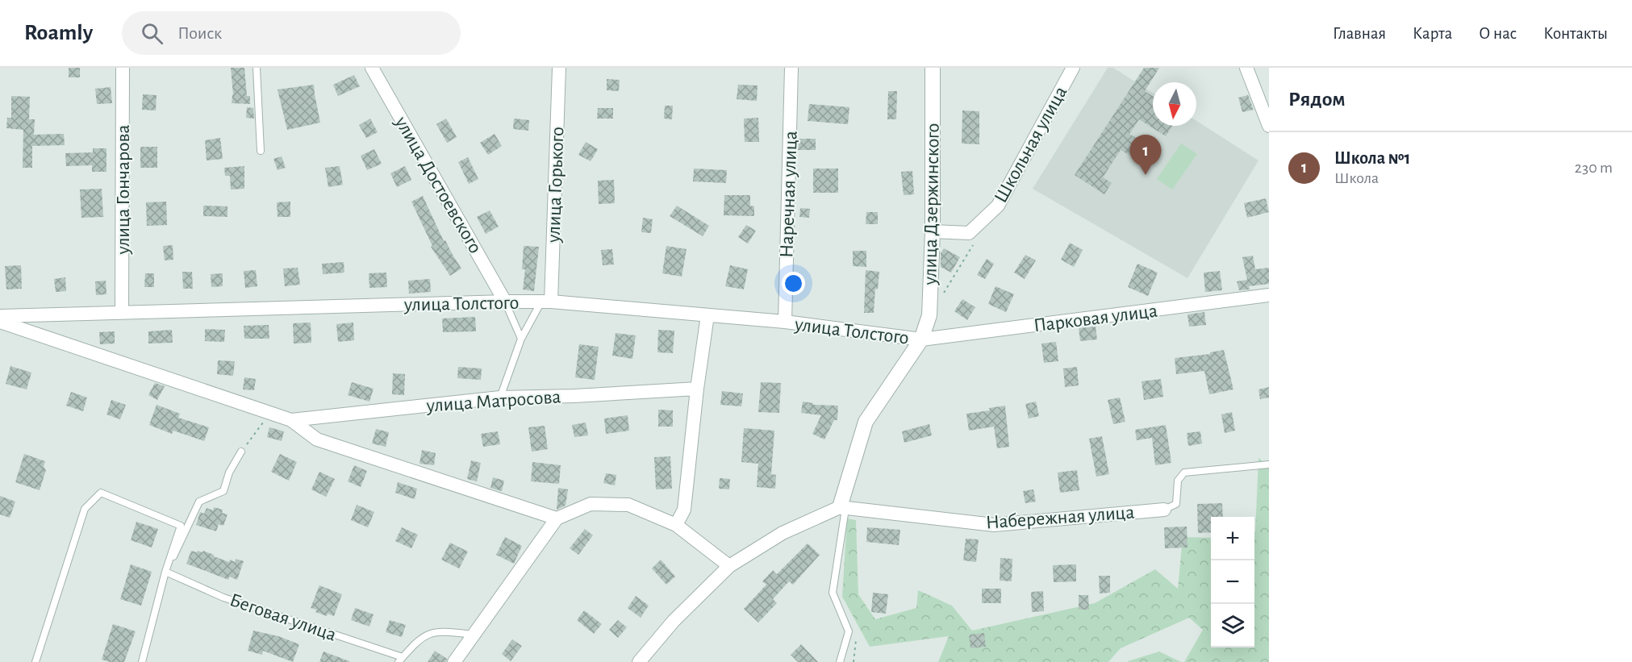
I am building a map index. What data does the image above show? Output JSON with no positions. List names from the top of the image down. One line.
{"streets":{"street":["Школьная улица","улица Достоевского","улица Горького","улица Гончарова","Наречная улица","улица Дзержинского","улица Толстого","Парковая улица","улица Матросова","Набережная улица"],"lane":["Беговая улица"]},"crossings":[["Школьная улица","улица Дзержинского"],["улица Достоевского","улица Толстого"],["улица Горького","улица Толстого"],["улица Гончарова","улица Толстого"],["Наречная улица","улица Толстого"],["улица Дзержинского","улица Толстого"],["улица Дзержинского","Парковая улица"],["улица Толстого","Парковая улица"]],"north":"bottom","page":{"header":"Roamly","search":"Поиск","nav":["Главная","Карта","О нас","Контакты"],"heading":"Рядом","list":[{"mark":"1","name":"Школа №1","note":"Школа","value":"230 m"}],"pins":"1","map_buttons":["+","−"]}}
